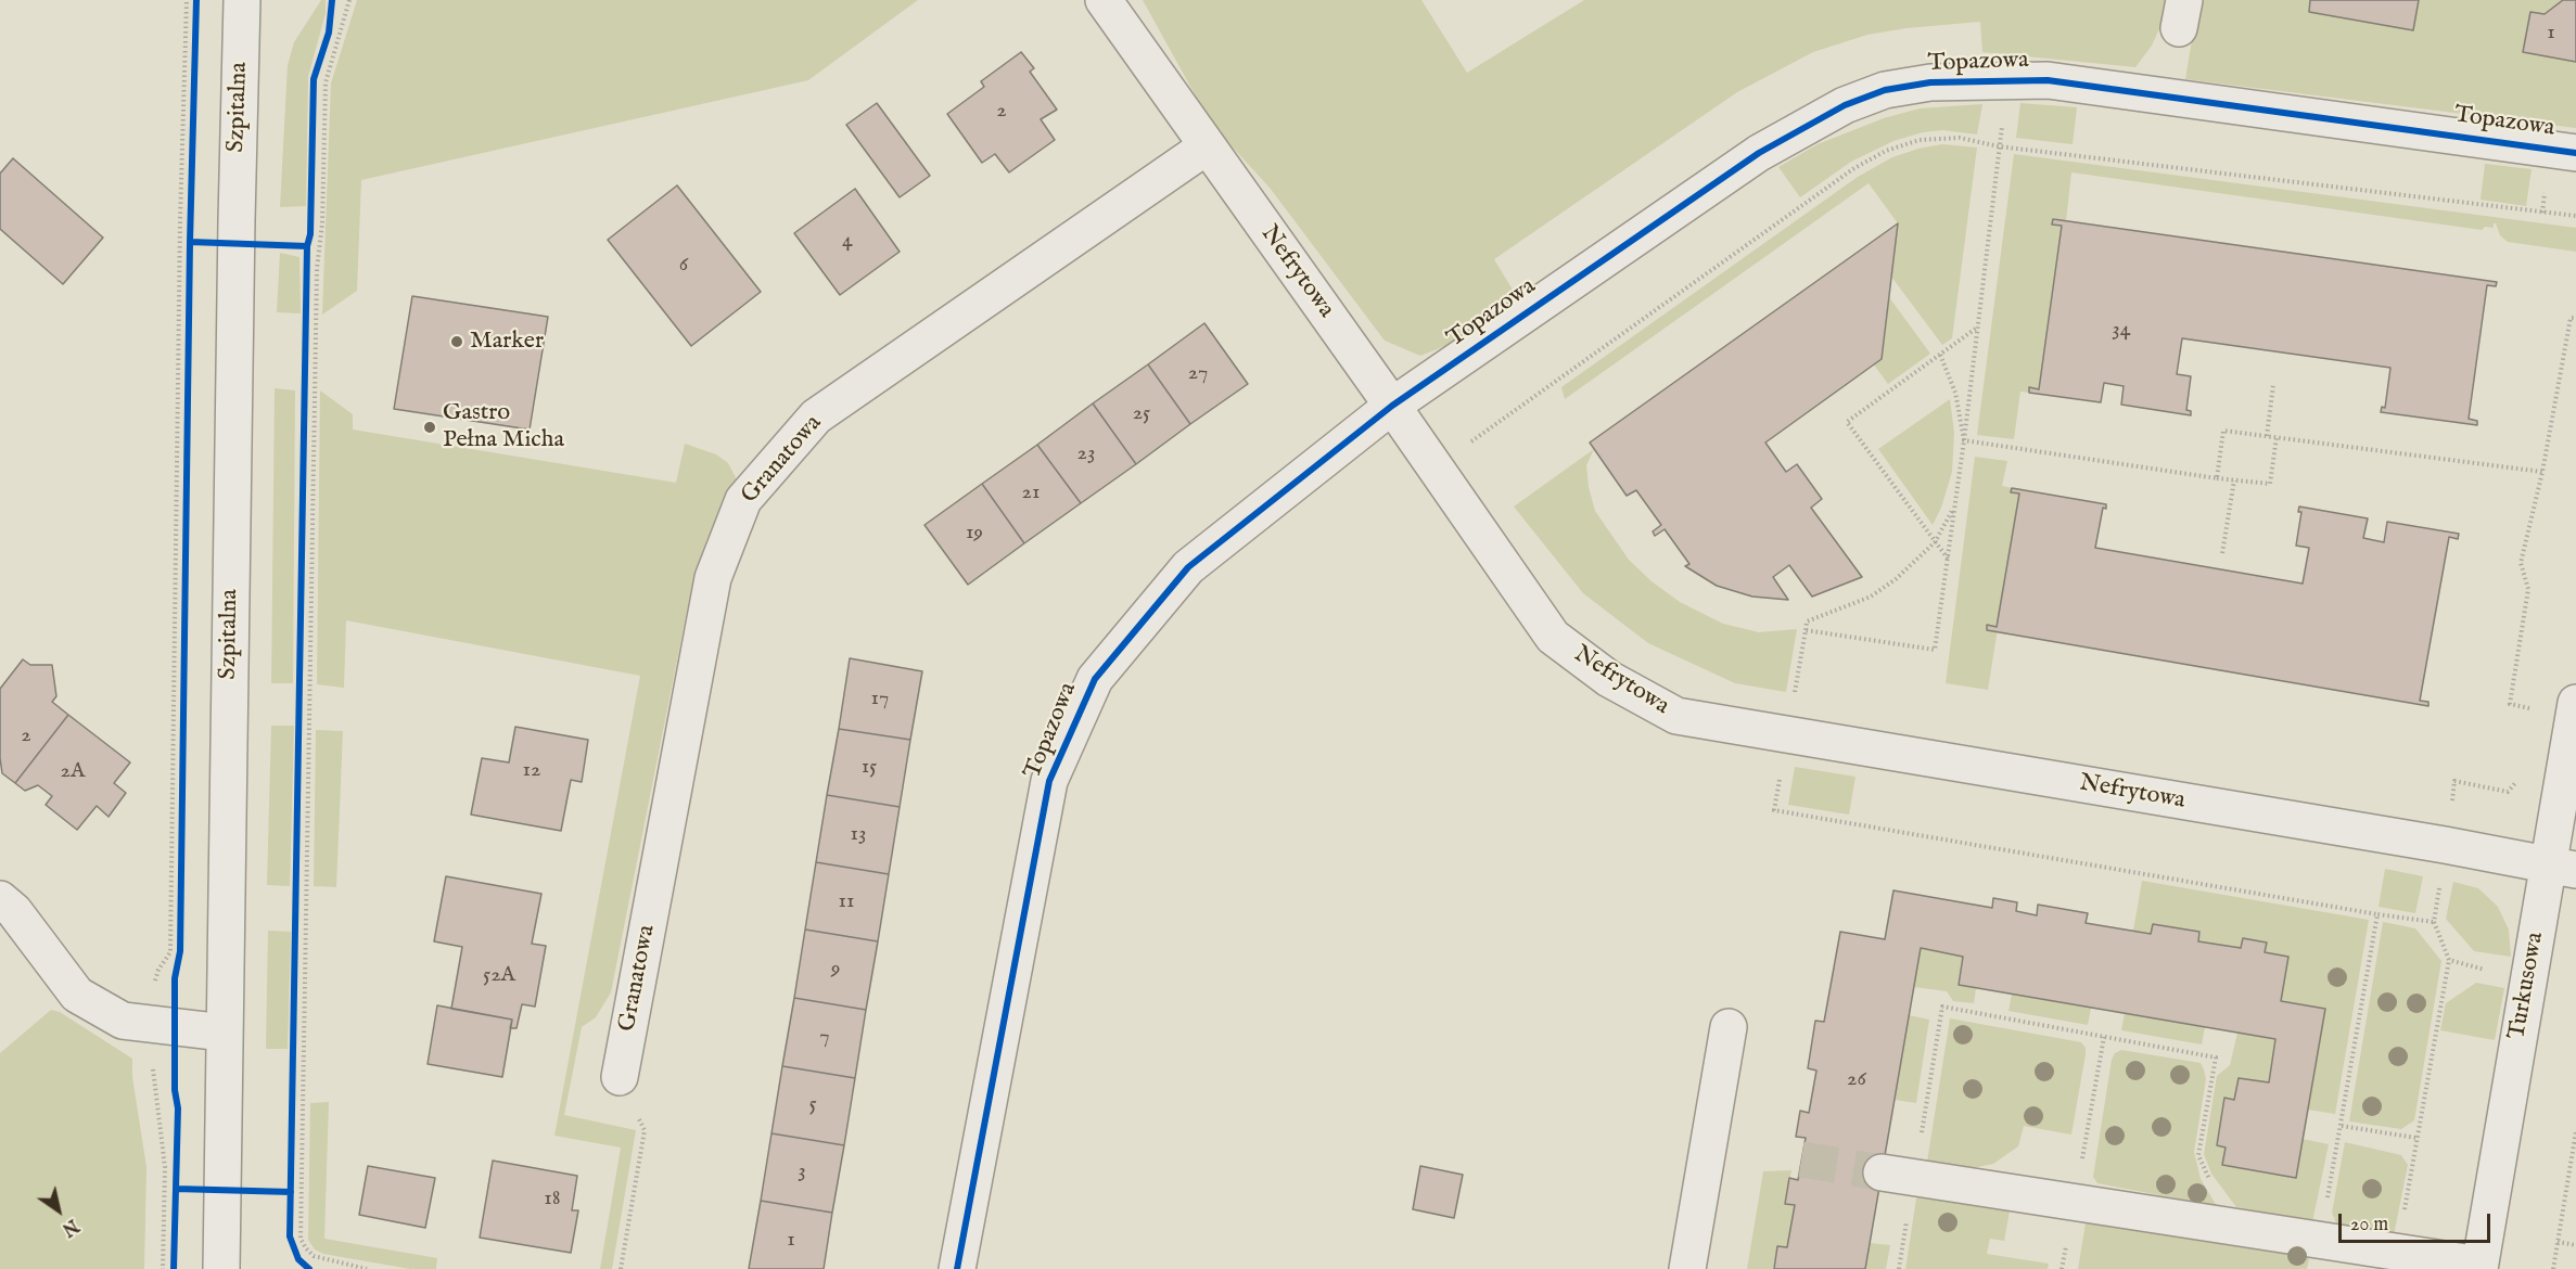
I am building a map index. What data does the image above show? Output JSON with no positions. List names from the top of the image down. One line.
{"streets":{"street":["Topazowa","Szpitalna","Nefrytowa","Granatowa","Turkusowa"]},"crossings":[["Topazowa","Nefrytowa"],["Nefrytowa","Granatowa"],["Nefrytowa","Turkusowa"]],"places":["Marker","Gastro Pełna Micha"],"house_numbers":["1","2","4","6","34","27","25","23","21","19","17","2","15","12","2A","13","11","9","52A","7","26","5","3","18","1"],"scale_bar":"20 m","north":"bottom right"}
